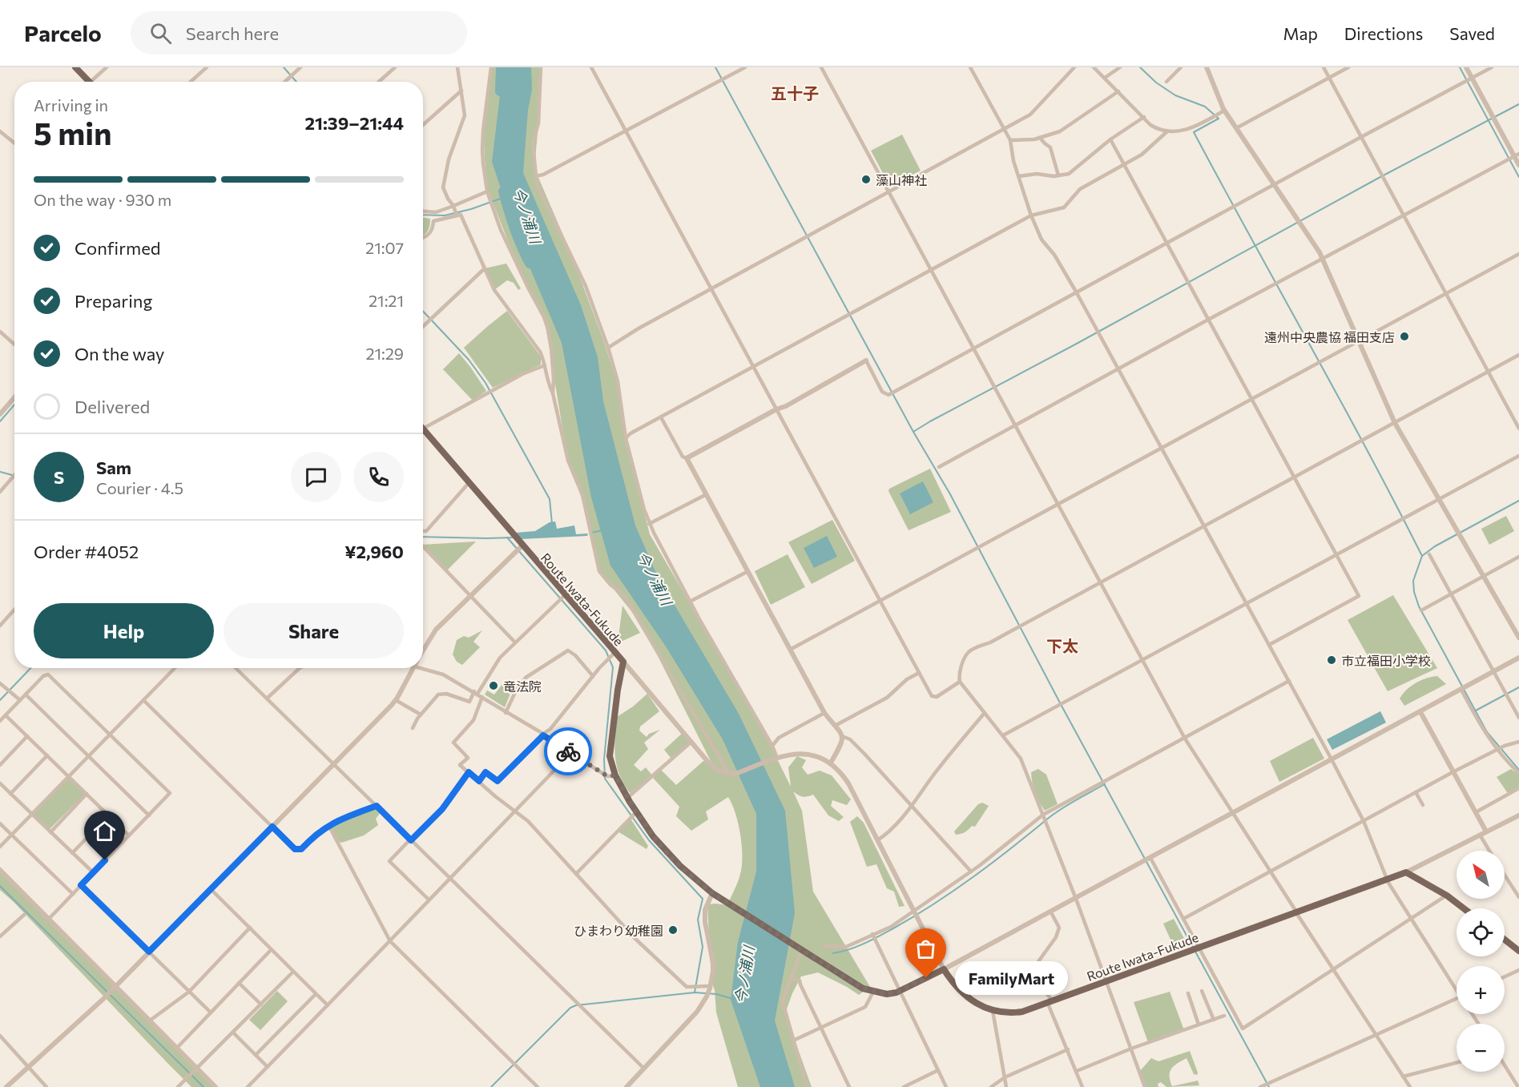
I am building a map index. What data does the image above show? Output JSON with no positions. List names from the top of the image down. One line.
{"streets":{"main road":["Route Iwata-Fukude"]},"districts":["五十子","下太"],"water":["今ノ浦川"],"places":["藻山神社","遠州中央農協 福田支店","市立福田小学校","竜法院","ひまわり幼稚園","FamilyMart"],"north":"top left","page":{"header":"Parcelo","search":"Search here","nav":["Map","Directions","Saved"],"heading":["5 min","Arriving in","21:39–21:44"],"panel":["Sam","Courier · 4.5","Order #4052","¥2,960"],"bar":"On the way · 930 m","list":[["Confirmed","21:07"],["Preparing","21:21"],["On the way","21:29"],"Delivered"],"round":"S","buttons":["Help","Share"],"map_buttons":["+","−"],"bubble":"FamilyMart"}}
